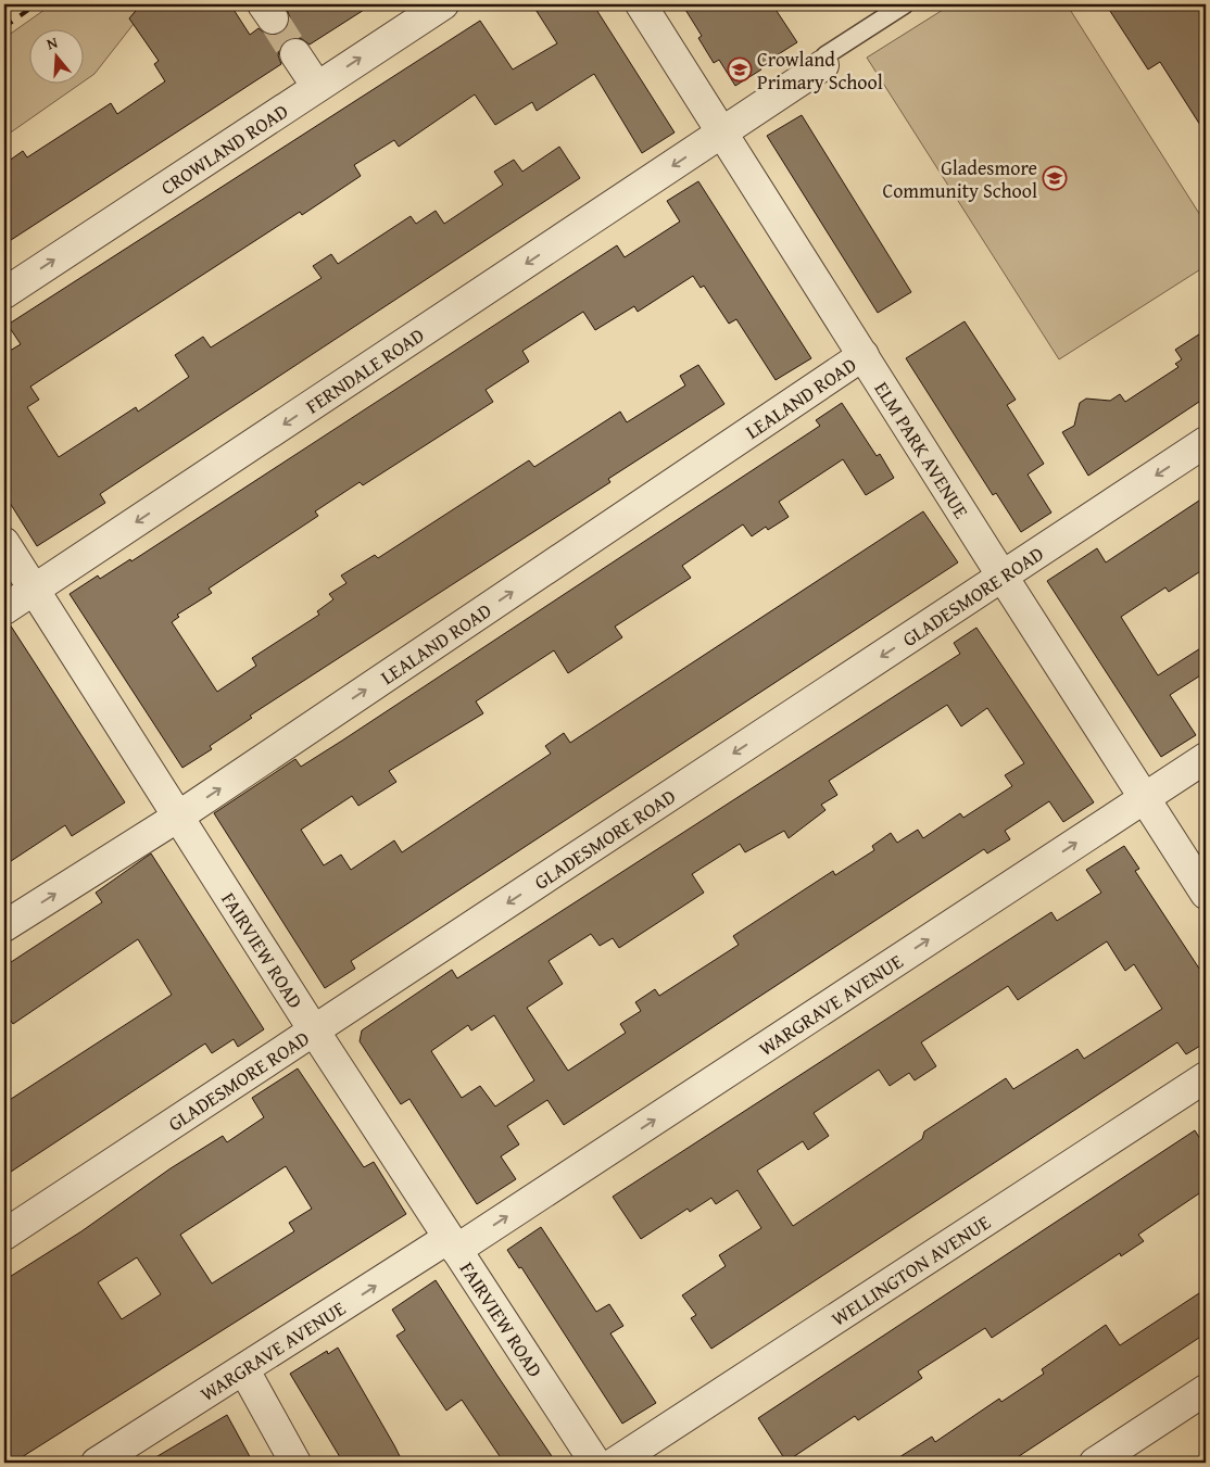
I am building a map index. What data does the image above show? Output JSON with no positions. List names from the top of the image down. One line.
{"streets":{"street":["CROWLAND ROAD","FERNDALE ROAD","LEALAND ROAD","ELM PARK AVENUE","GLADESMORE ROAD","FAIRVIEW ROAD","WARGRAVE AVENUE","WELLINGTON AVENUE"]},"crossings":[["FERNDALE ROAD","ELM PARK AVENUE"],["FERNDALE ROAD","FAIRVIEW ROAD"],["LEALAND ROAD","ELM PARK AVENUE"],["LEALAND ROAD","FAIRVIEW ROAD"],["ELM PARK AVENUE","GLADESMORE ROAD"],["ELM PARK AVENUE","WARGRAVE AVENUE"],["GLADESMORE ROAD","FAIRVIEW ROAD"],["FAIRVIEW ROAD","WARGRAVE AVENUE"]],"one_way":["CROWLAND ROAD","FERNDALE ROAD","LEALAND ROAD","GLADESMORE ROAD","WARGRAVE AVENUE"],"places":{"school or university":["Crowland Primary School","Gladesmore Community School"]},"north":"top"}
